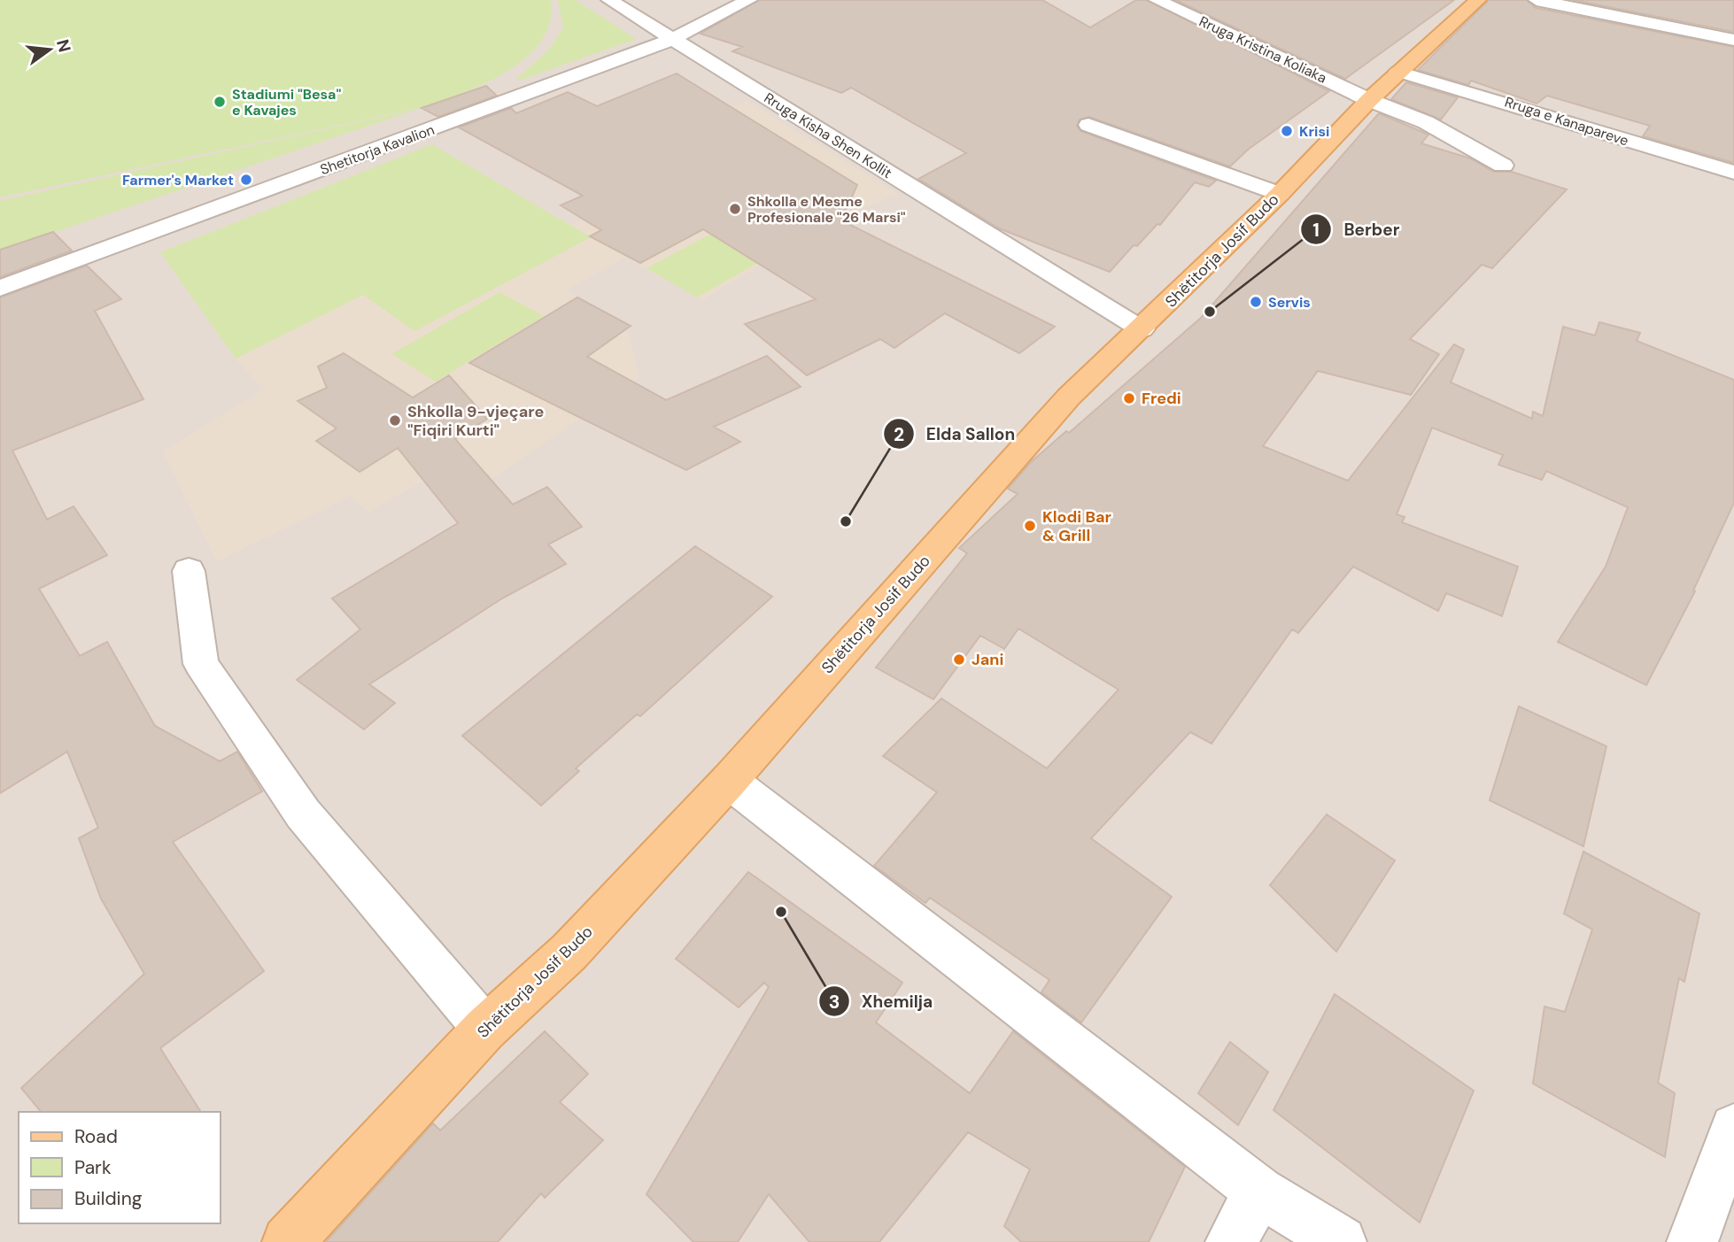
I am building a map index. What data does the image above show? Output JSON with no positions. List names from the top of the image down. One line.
{"streets":{"main road":["Shëtitorja Josif Budo"],"street":["Rruga Kristina Koliaka","Rruga e Kanapareve","Rruga Kisha Shen Kollit","Shetitorja Kavalion"]},"crossings":[["Rruga Kristina Koliaka","Shëtitorja Josif Budo"],["Rruga e Kanapareve","Shëtitorja Josif Budo"],["Rruga Kisha Shen Kollit","Shetitorja Kavalion"],["Rruga Kisha Shen Kollit","Shëtitorja Josif Budo"]],"places":["Stadiumi \"Besa\" e Kavajes","Krisi","Farmer's Market","Shkolla e Mesme Profesionale \"26 Marsi\"","Servis","Berber","Fredi","Shkolla 9-vjeçare \"Fiqiri Kurti\"","Elda Sallon","Klodi Bar & Grill","Jani","Xhemilja"],"legend":["Road","Park","Building"],"north":"right"}
